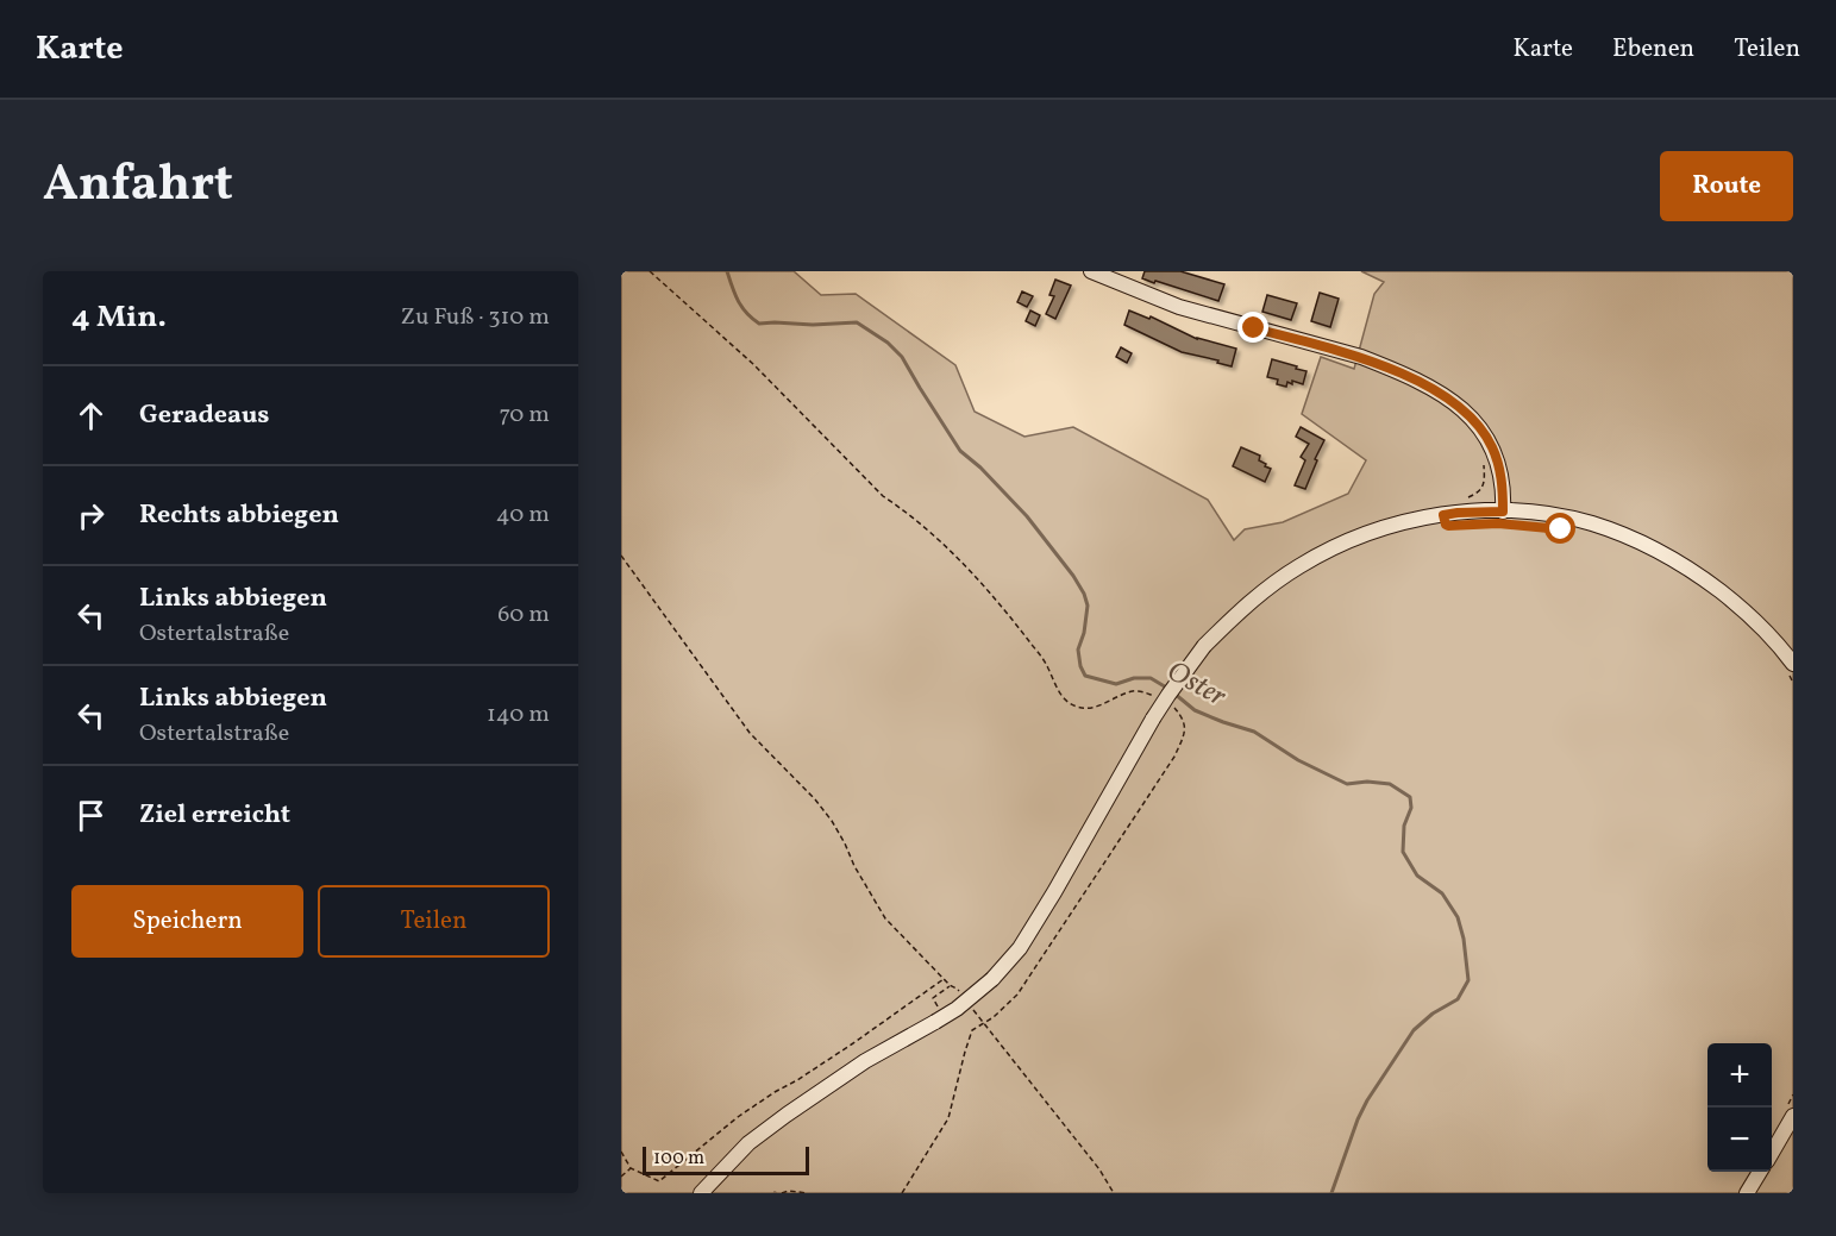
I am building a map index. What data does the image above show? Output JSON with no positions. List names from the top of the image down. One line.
{"water":["Oster"],"scale_bar":"100 m","page":{"header":"Karte","nav":["Karte","Ebenen","Teilen"],"title":"Anfahrt","buttons":["Route",["Speichern","Teilen"]],"heading":["4 Min.","Zu Fuß · 310 m"],"list":[["Geradeaus","70 m"],["Rechts abbiegen","40 m"],["Links abbiegen","Ostertalstraße","60 m"],["Links abbiegen","Ostertalstraße","140 m"],"Ziel erreicht"],"map_buttons":["+","−"],"scale":"100 m"}}
